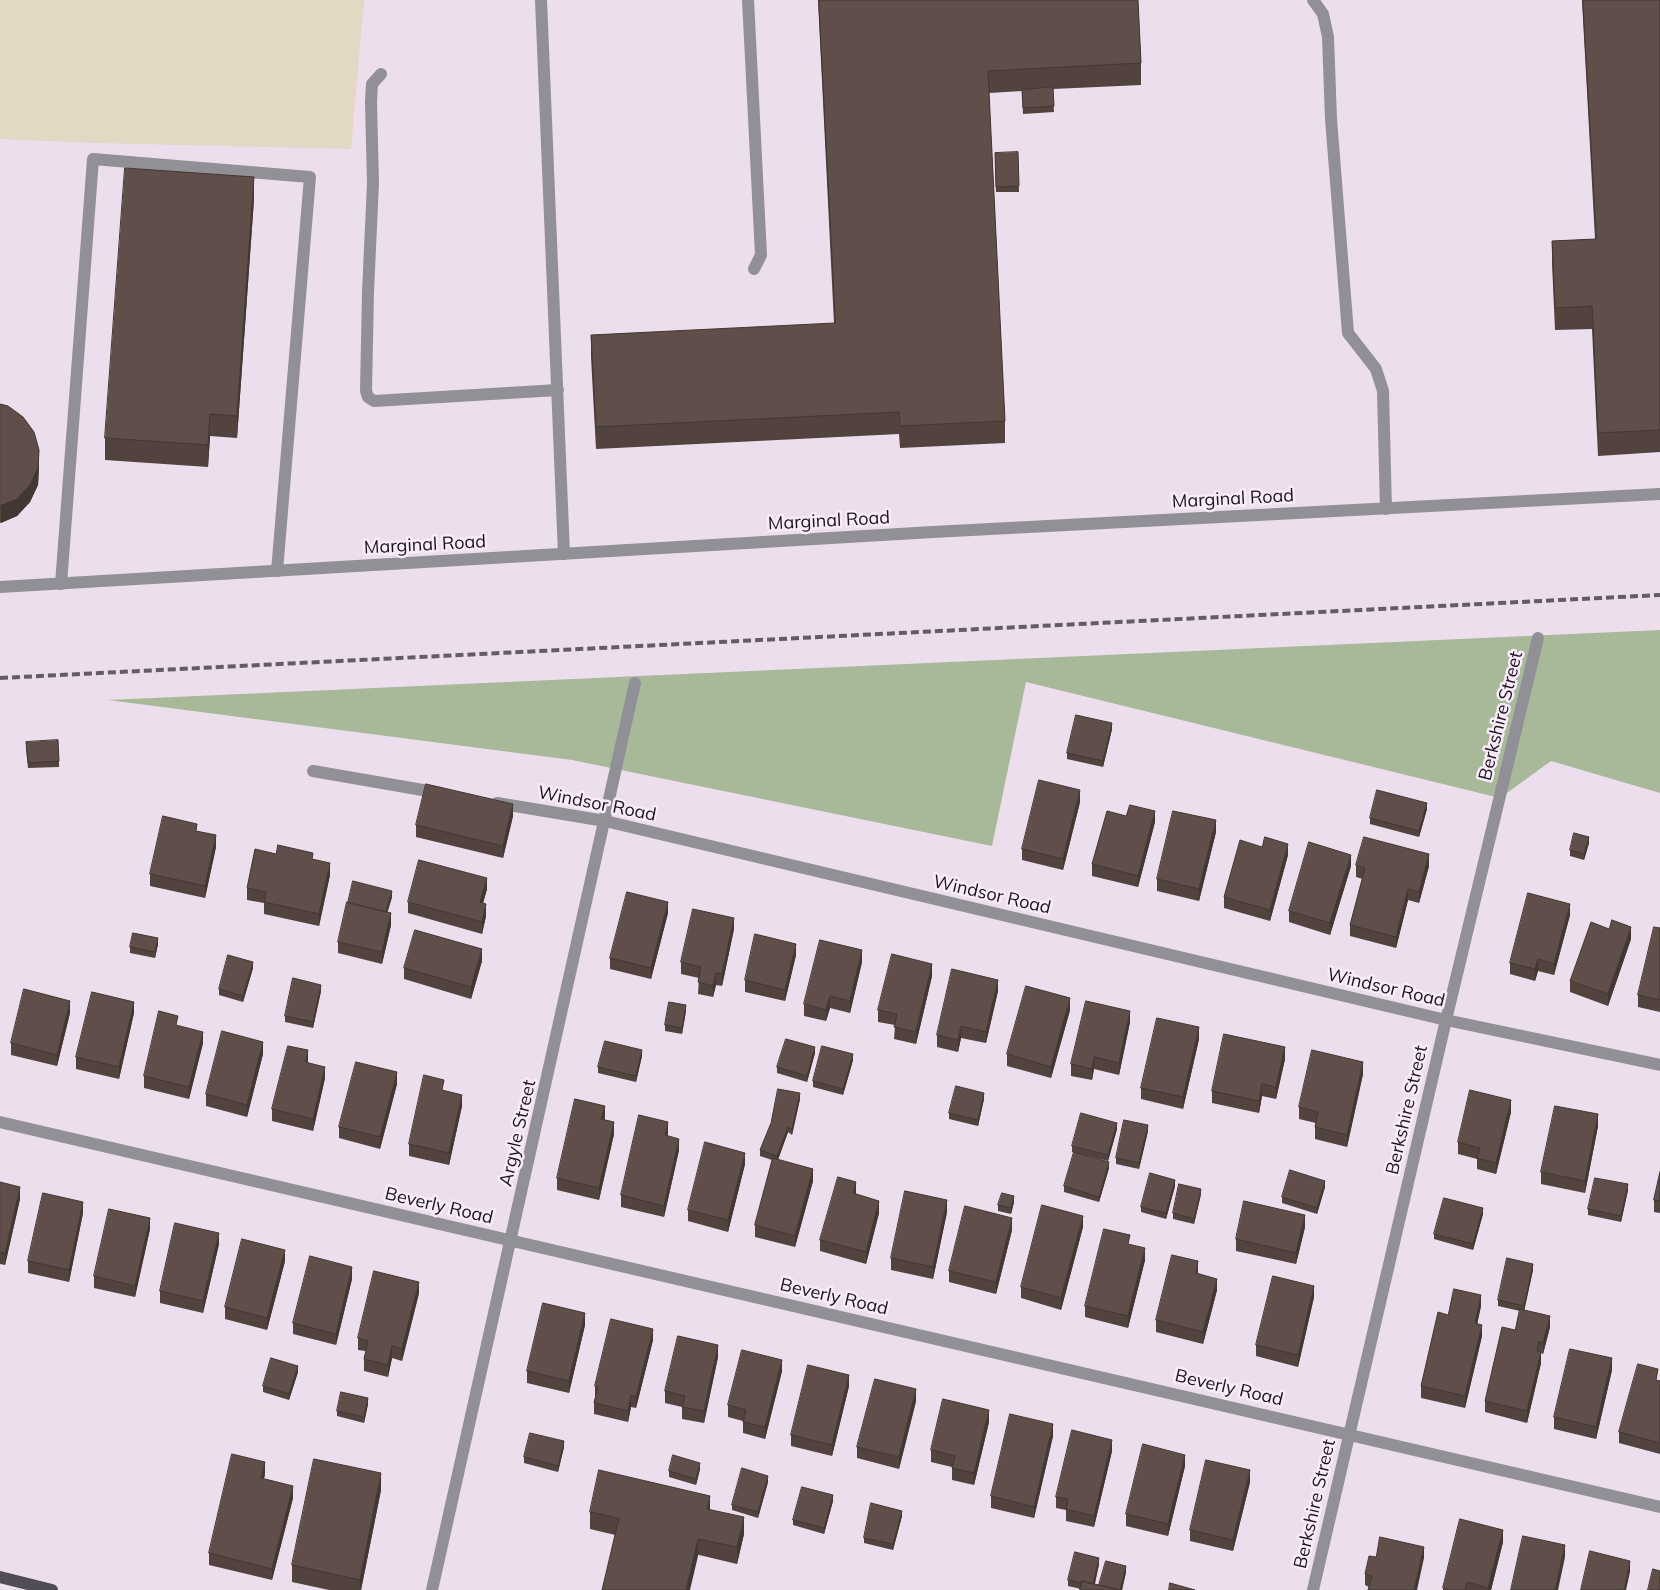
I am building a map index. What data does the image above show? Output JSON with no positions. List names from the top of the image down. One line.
{"streets":{"street":["Marginal Road","Berkshire Street","Windsor Road","Argyle Street","Beverly Road"]},"crossings":[["Berkshire Street","Windsor Road"],["Berkshire Street","Beverly Road"],["Windsor Road","Argyle Street"],["Argyle Street","Beverly Road"]]}
